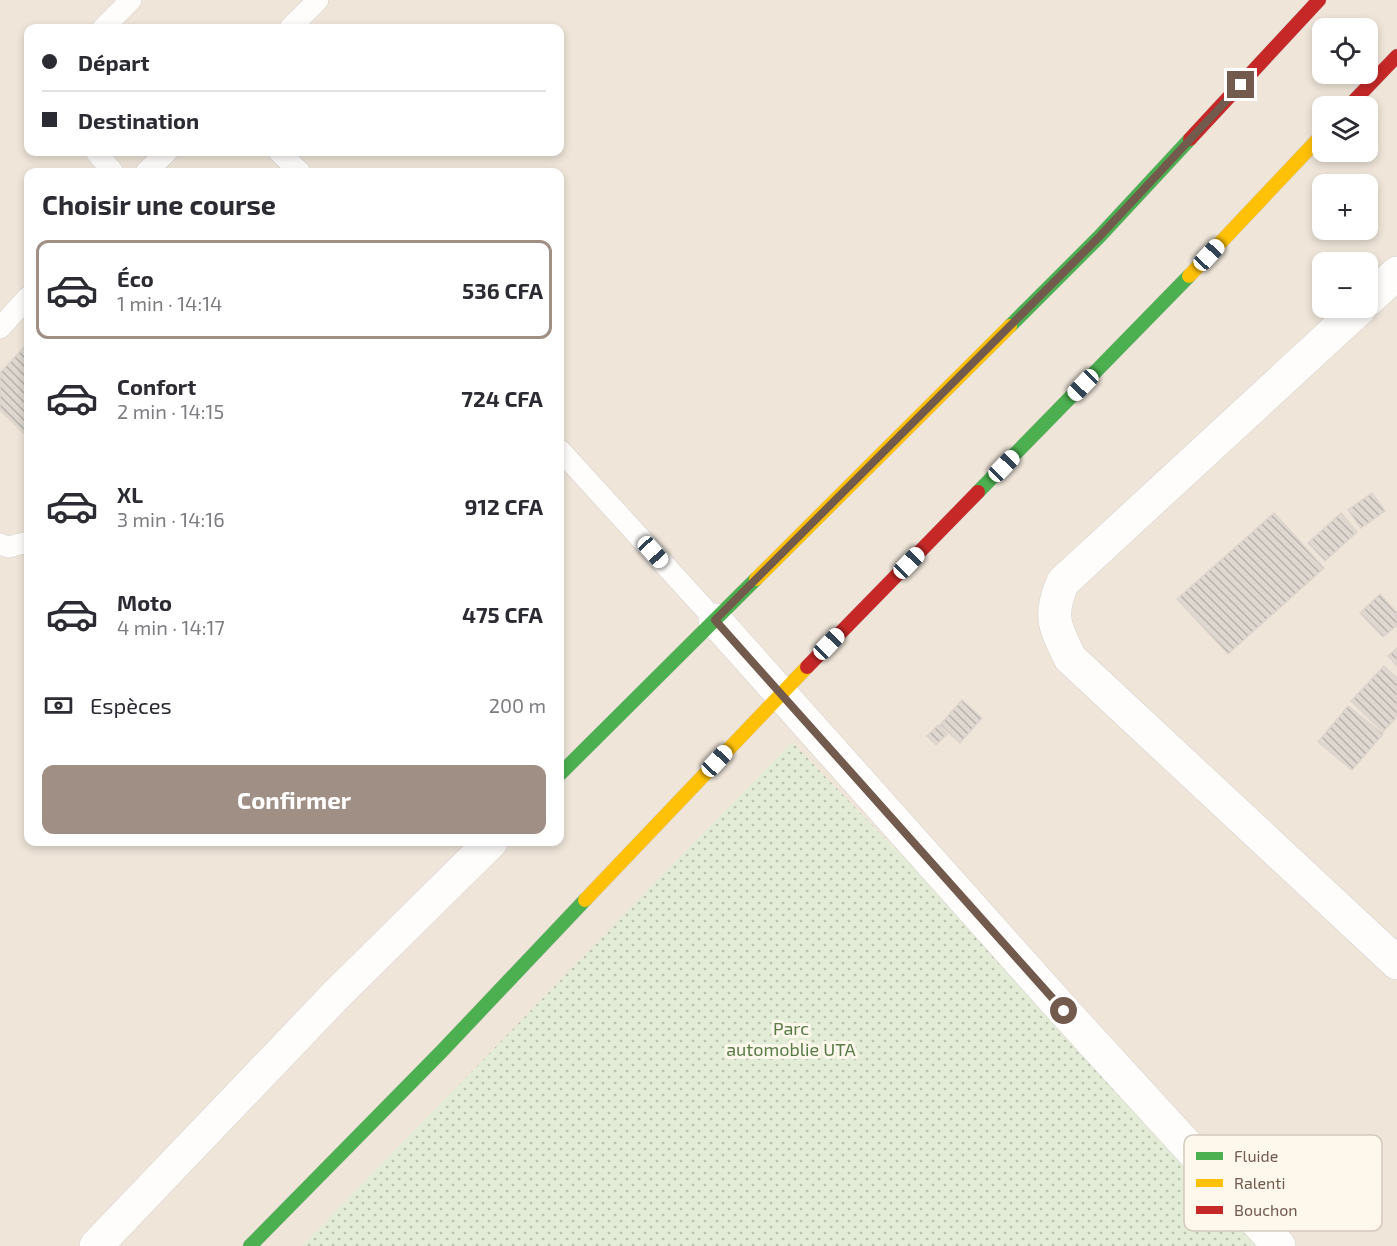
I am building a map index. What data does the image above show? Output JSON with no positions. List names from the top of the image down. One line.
{"parks":["Parc automoblie UTA"],"legend":["Fluide","Ralenti","Bouchon"],"page":{"map_buttons":["+","−"],"banner":["Départ","Destination"],"heading":"Choisir une course","list":[{"name":"Éco","note":"1 min · 14:14","value":"536 CFA"},{"name":"Confort","note":"2 min · 14:15","value":"724 CFA"},{"name":"XL","note":"3 min · 14:16","value":"912 CFA"},{"name":"Moto","note":"4 min · 14:17","value":"475 CFA"}],"pay":["Espèces","200 m"],"buttons":"Confirmer"}}
